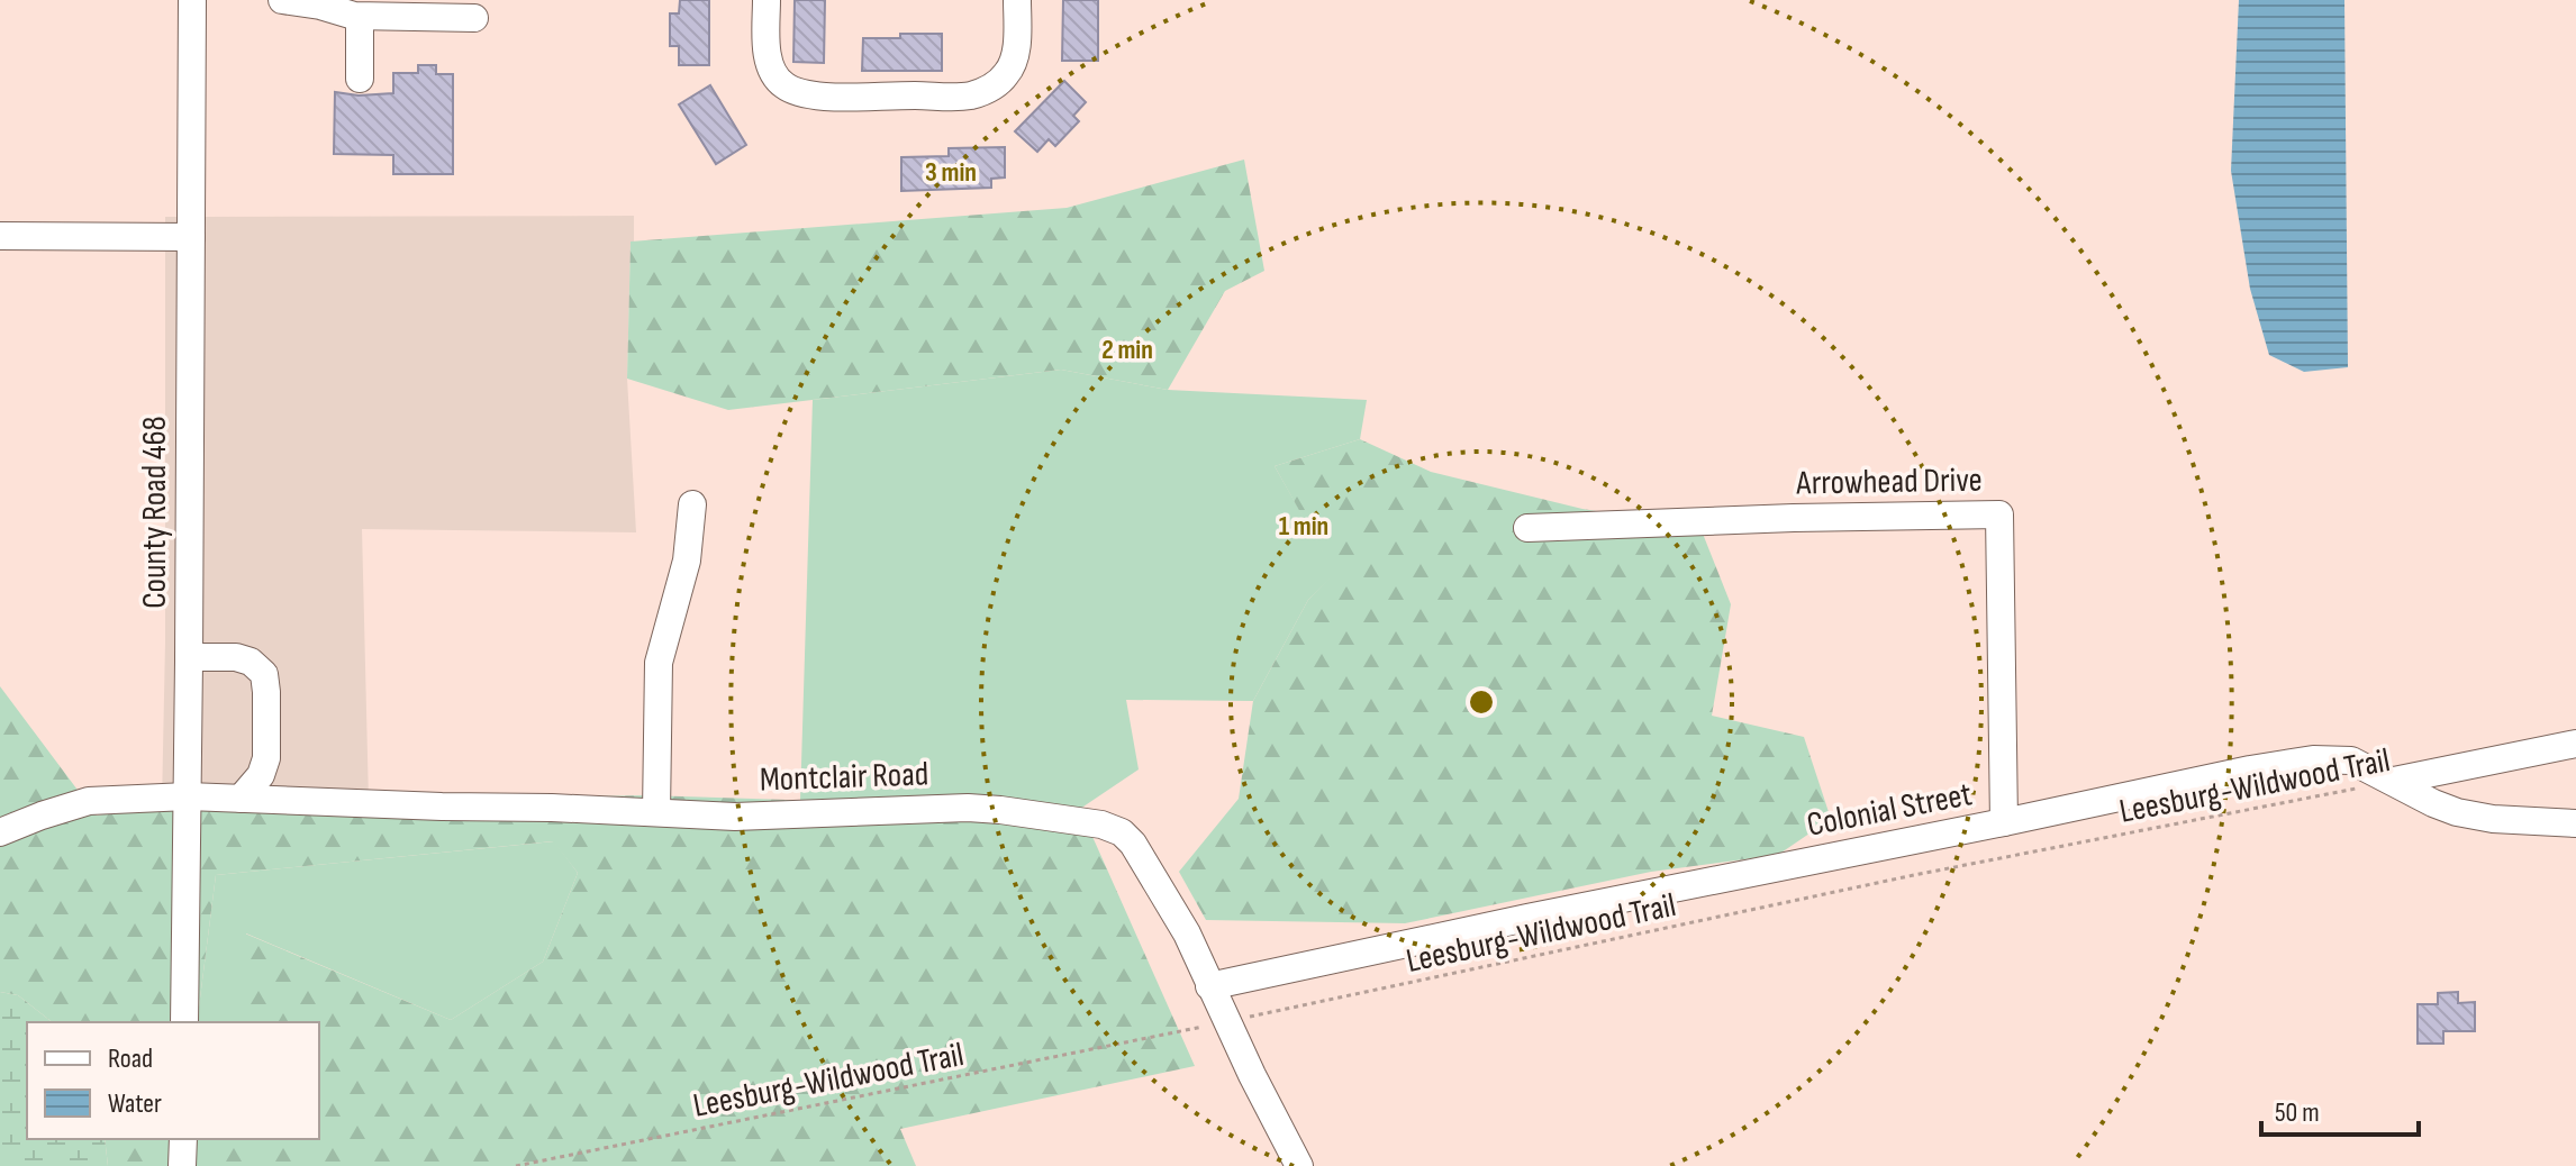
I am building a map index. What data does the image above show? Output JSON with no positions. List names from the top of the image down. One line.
{"streets":{"street":["Arrowhead Drive","County Road 468","Montclair Road","Colonial Street"],"path":["Leesburg-Wildwood Trail"]},"crossings":[["Arrowhead Drive","Colonial Street"],["County Road 468","Montclair Road"],["Montclair Road","Leesburg-Wildwood Trail"],["Montclair Road","Colonial Street"],["Leesburg-Wildwood Trail","Colonial Street"]],"legend":["Road","Water"],"scale_bar":"50 m","rings":["3 min","2 min","1 min"]}
